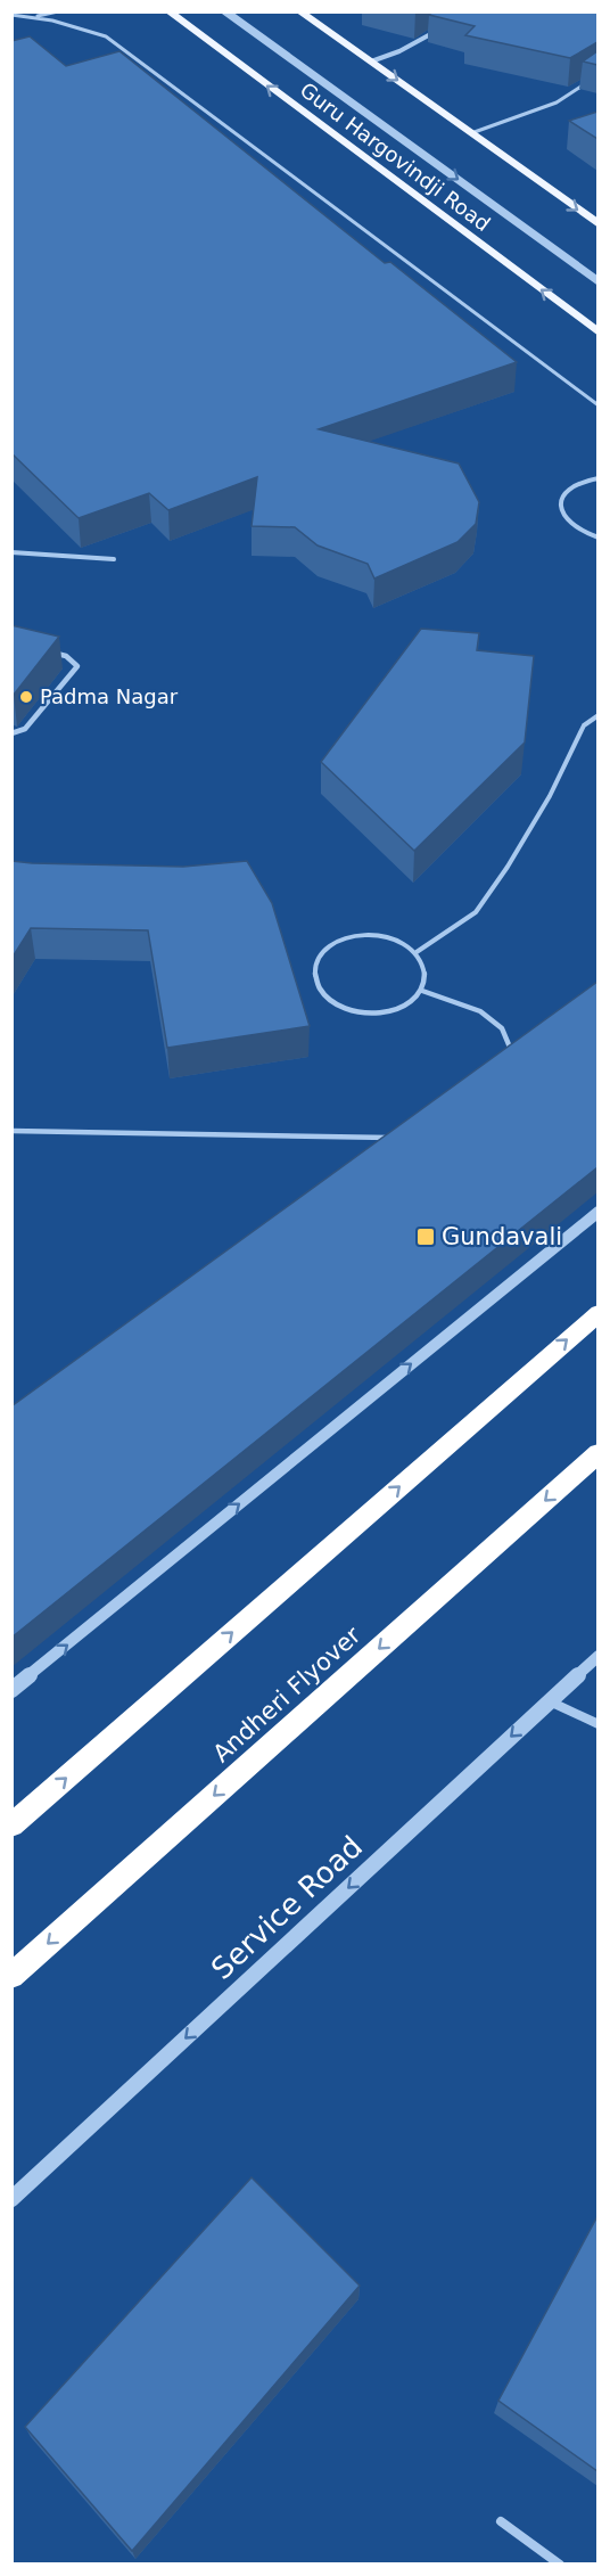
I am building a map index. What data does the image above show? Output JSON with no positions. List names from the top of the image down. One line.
{"streets":{"highway":["Andheri Flyover"],"main road":["Guru Hargovindji Road"],"street":["Service Road"]},"one_way":["Service Road"],"places":{"other":["Padma Nagar"],"transit":["Gundavali"]}}
